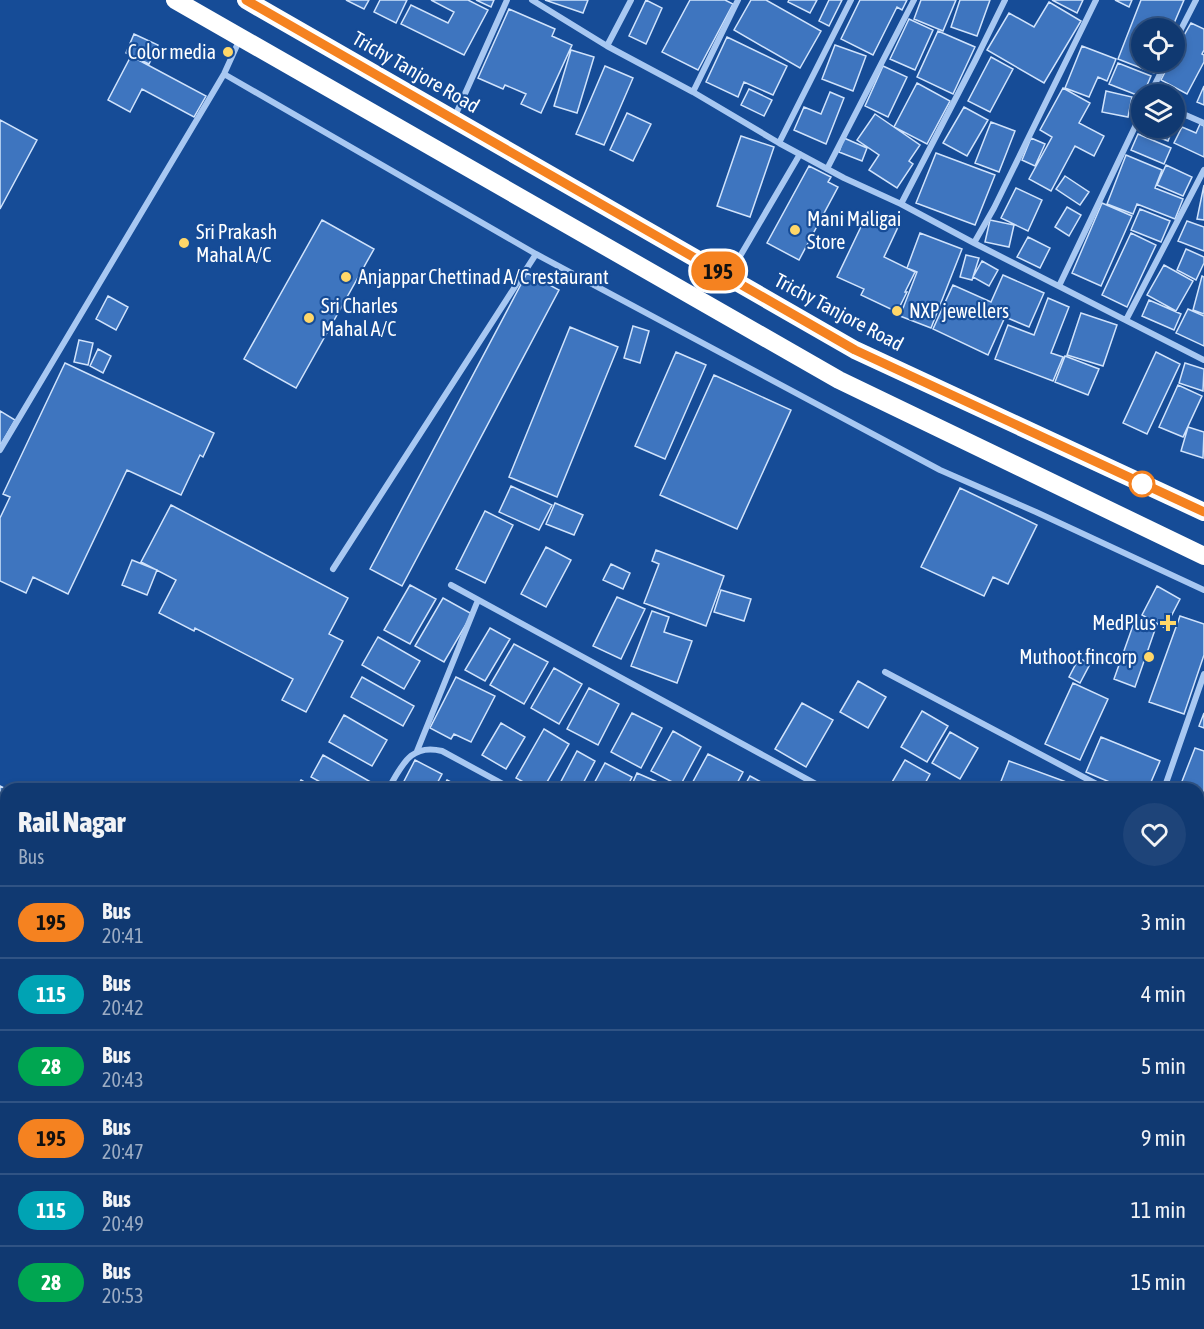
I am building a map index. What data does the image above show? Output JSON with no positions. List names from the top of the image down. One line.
{"streets":{"highway":["Trichy Tanjore Road"]},"places":{"other":["Color media","Mani Maligai Store","Sri Prakash Mahal A/C","Anjappar Chettinad A/C restaurant","NXP jewellers","Sri Charles Mahal A/C","Muthoot fincorp"],"health":["MedPlus"]},"lines":["bus line 195"],"page":{"on_map":"195","heading":["Rail Nagar","Bus"],"list":[{"mark":"195","name":"Bus","note":"20:41","value":"3 min"},{"mark":"115","name":"Bus","note":"20:42","value":"4 min"},{"mark":"28","name":"Bus","note":"20:43","value":"5 min"},{"mark":"195","name":"Bus","note":"20:47","value":"9 min"},{"mark":"115","name":"Bus","note":"20:49","value":"11 min"},{"mark":"28","name":"Bus","note":"20:53","value":"15 min"}]}}
